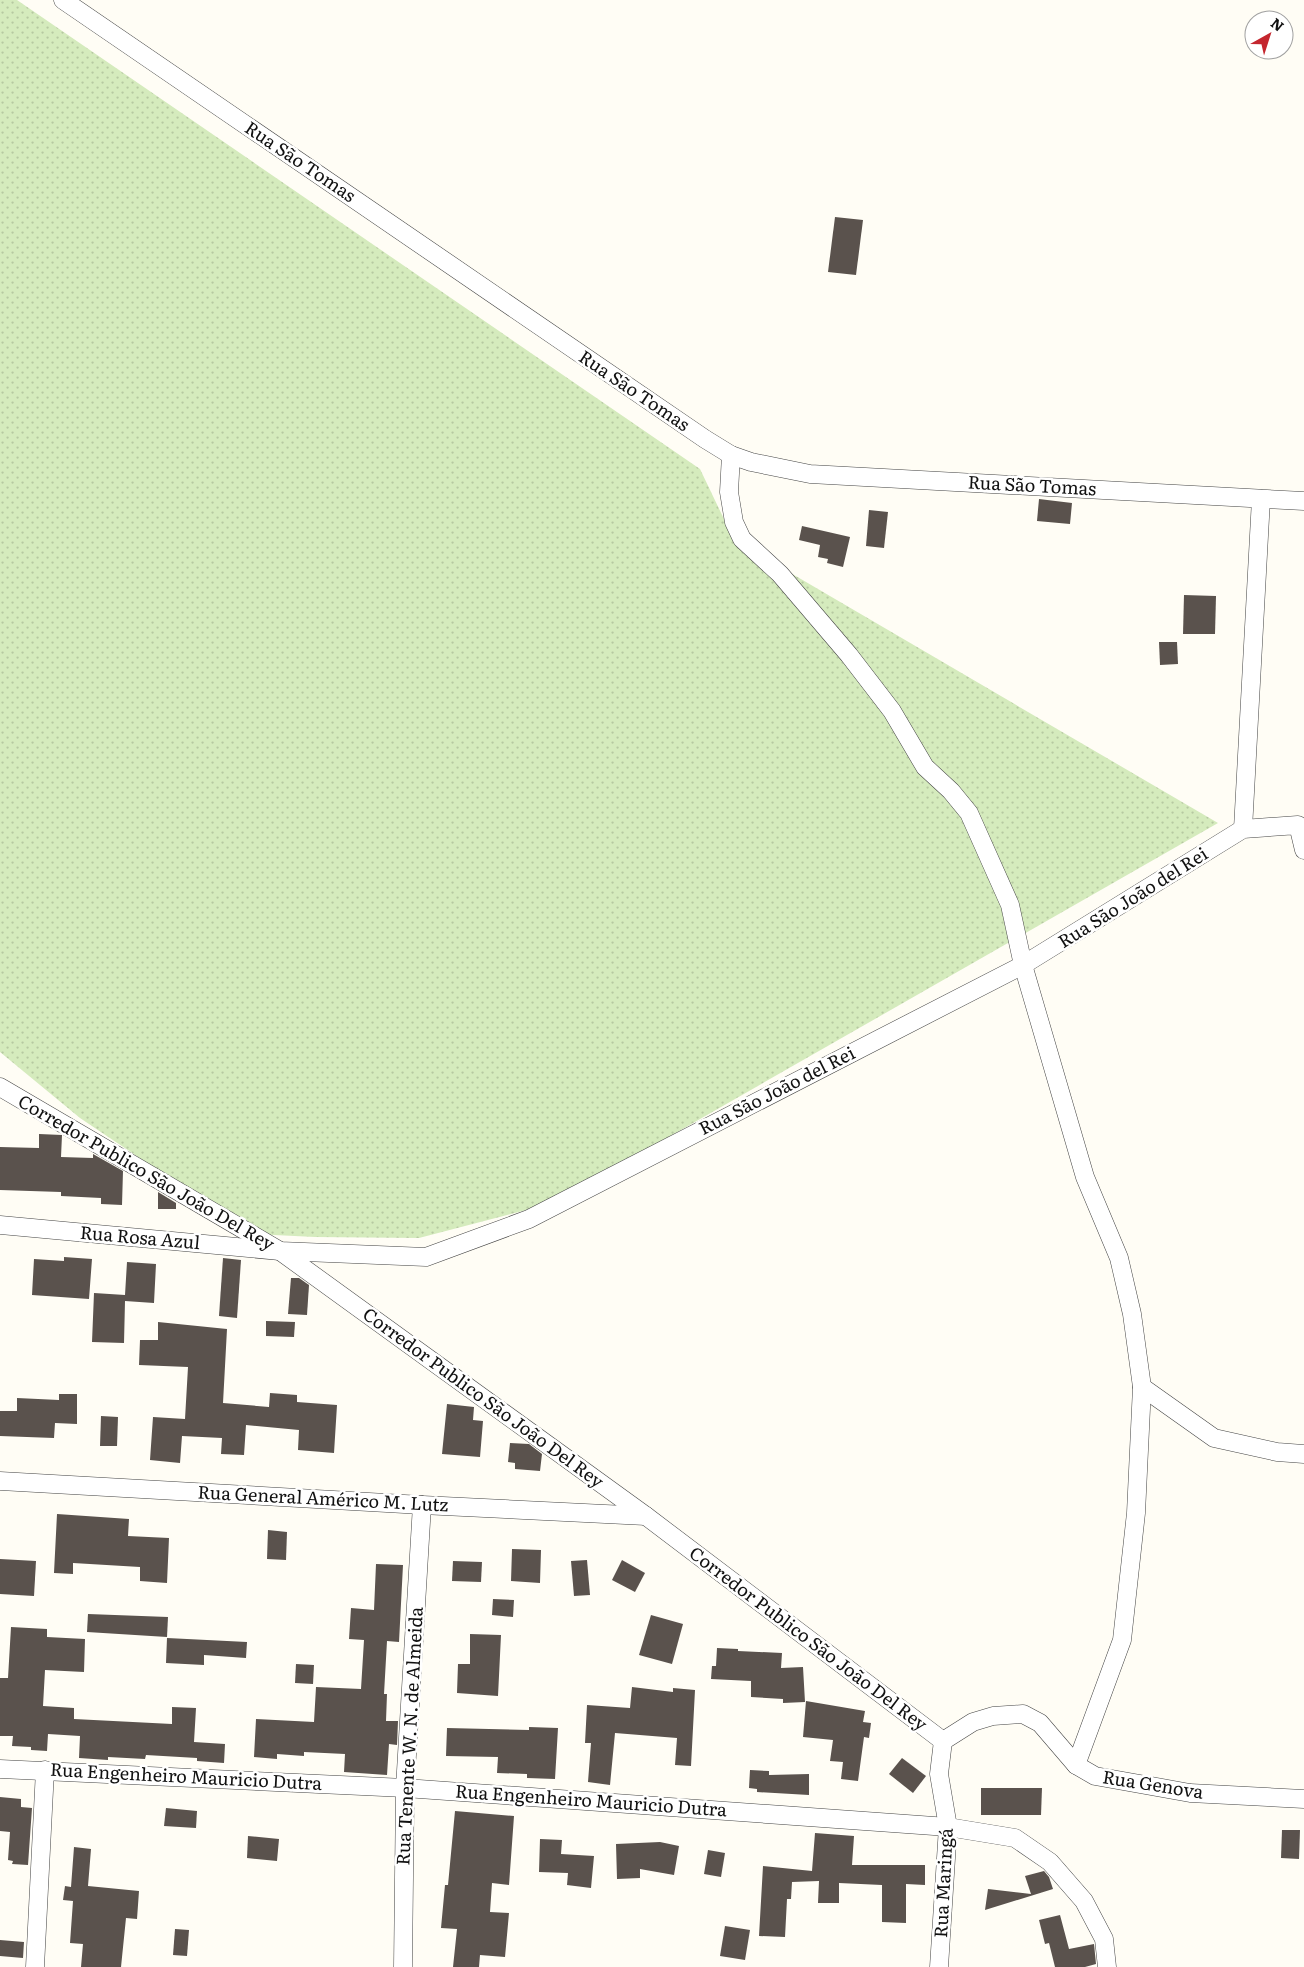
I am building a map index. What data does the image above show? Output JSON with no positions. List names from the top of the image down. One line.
{"streets":{"street":["Rua São Tomas","Rua São João del Rei","Corredor Publico São João Del Rey","Rua Rosa Azul","Rua General Américo M. Lutz","Rua Tenente W. N. de Almeida","Rua Engenheiro Mauricio Dutra","Rua Genova","Rua Maringá"]},"crossings":[["Rua São João del Rei","Corredor Publico São João Del Rey"],["Rua São João del Rei","Rua Rosa Azul"],["Corredor Publico São João Del Rey","Rua Rosa Azul"],["Corredor Publico São João Del Rey","Rua General Américo M. Lutz"],["Corredor Publico São João Del Rey","Rua Genova"],["Corredor Publico São João Del Rey","Rua Maringá"],["Rua General Américo M. Lutz","Rua Tenente W. N. de Almeida"],["Rua Tenente W. N. de Almeida","Rua Engenheiro Mauricio Dutra"],["Rua Engenheiro Mauricio Dutra","Rua Maringá"],["Rua Genova","Rua Maringá"]],"north":"top right"}
